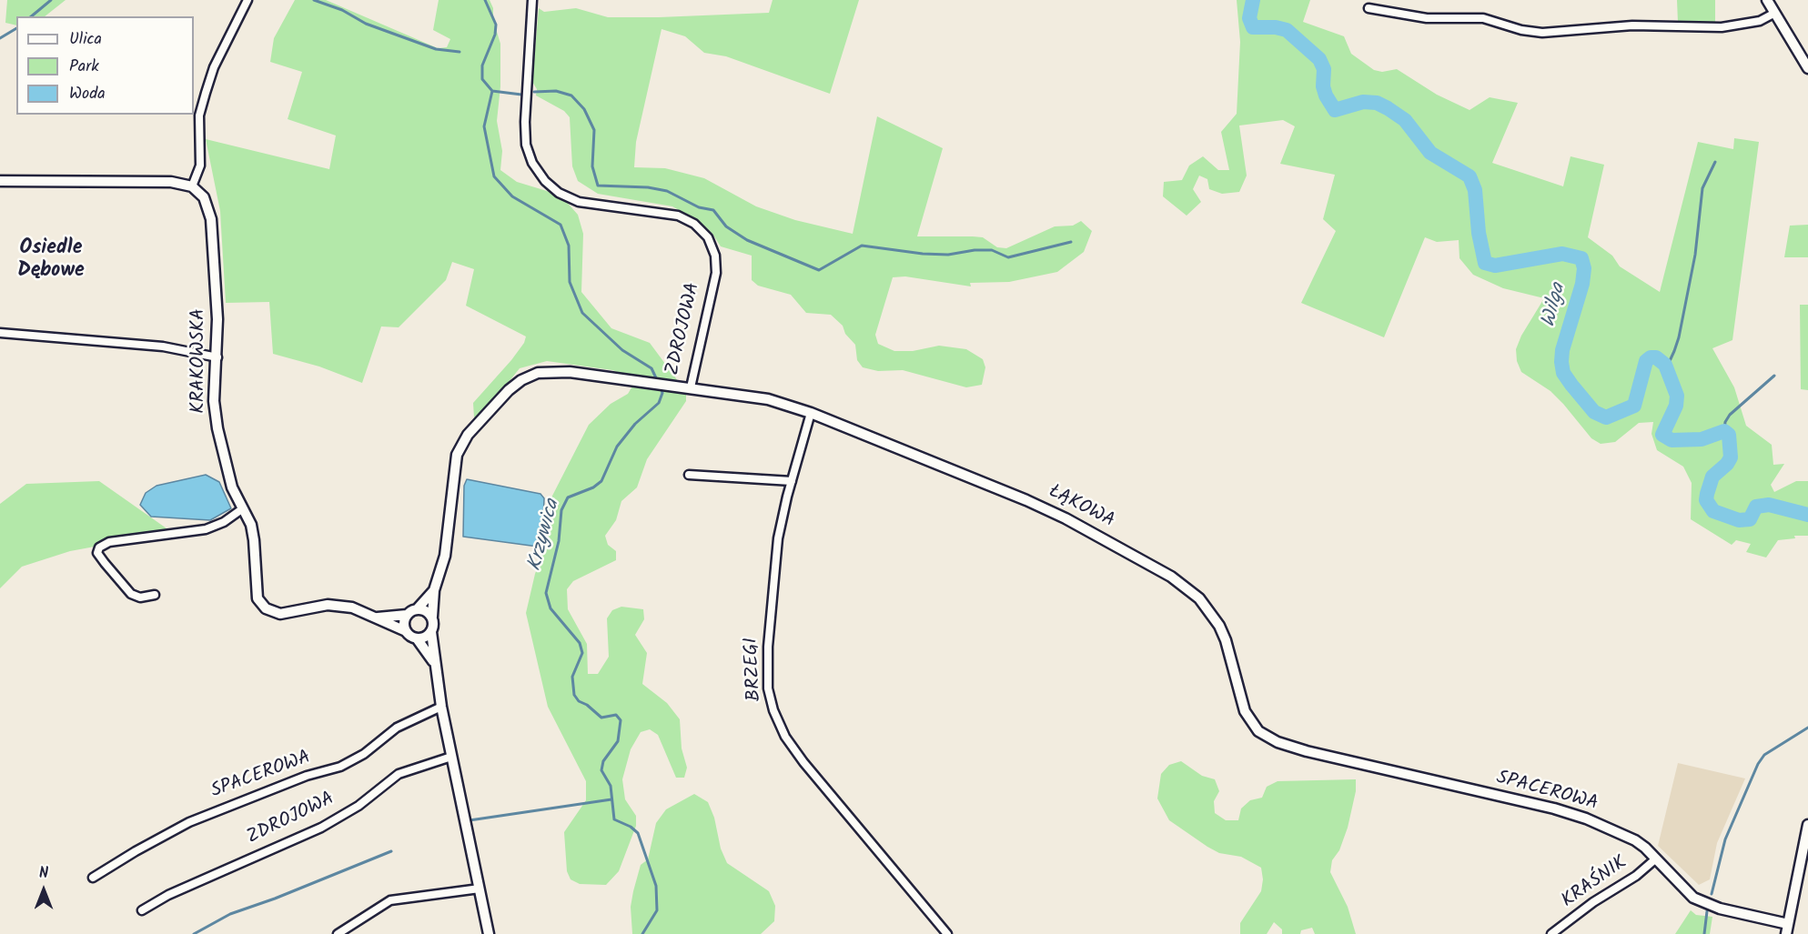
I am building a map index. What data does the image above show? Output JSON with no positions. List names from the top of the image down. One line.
{"streets":{"street":["ZDROJOWA","KRAKOWSKA","ŁĄKOWA","BRZEGI","SPACEROWA","KRAŚNIK"]},"crossings":[["ZDROJOWA","KRAKOWSKA"],["ZDROJOWA","ŁĄKOWA"],["ŁĄKOWA","BRZEGI"],["ŁĄKOWA","SPACEROWA"],["SPACEROWA","KRAŚNIK"]],"districts":["Osiedle Dębowe"],"water":["Wilga","Krzywica"],"legend":["Ulica","Park","Woda"],"north":"top"}
